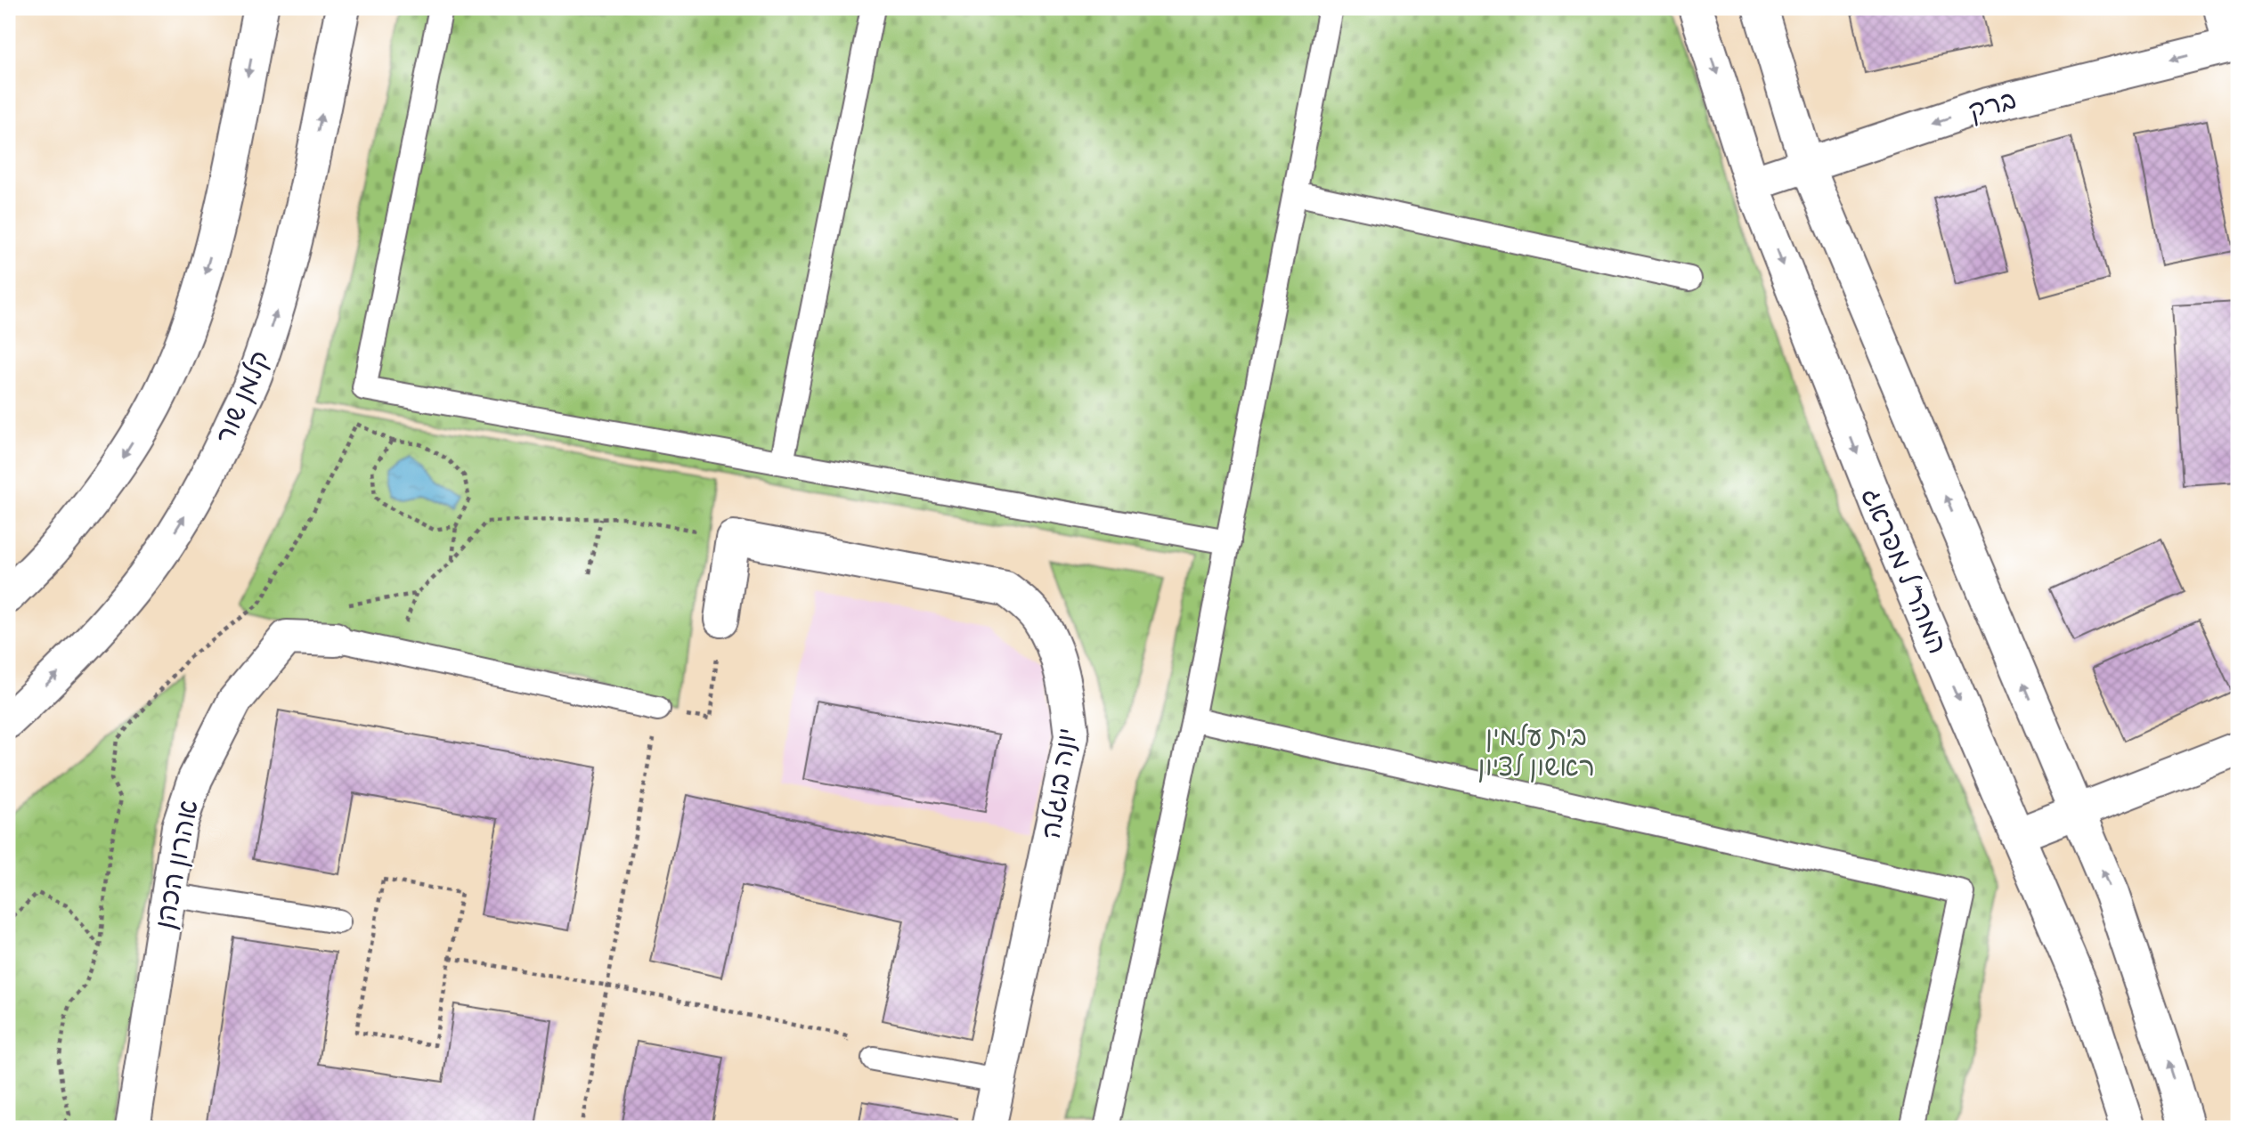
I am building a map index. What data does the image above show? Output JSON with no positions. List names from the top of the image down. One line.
{"streets":{"street":["ברק","קלמן שור","המהר\"ל מפראג","יונה בוגלה","אהרון הכהן"]},"crossings":[["ברק","המהר\"ל מפראג"]],"one_way":["ברק"],"parks":["בית עלמין ראשון לציון"]}
